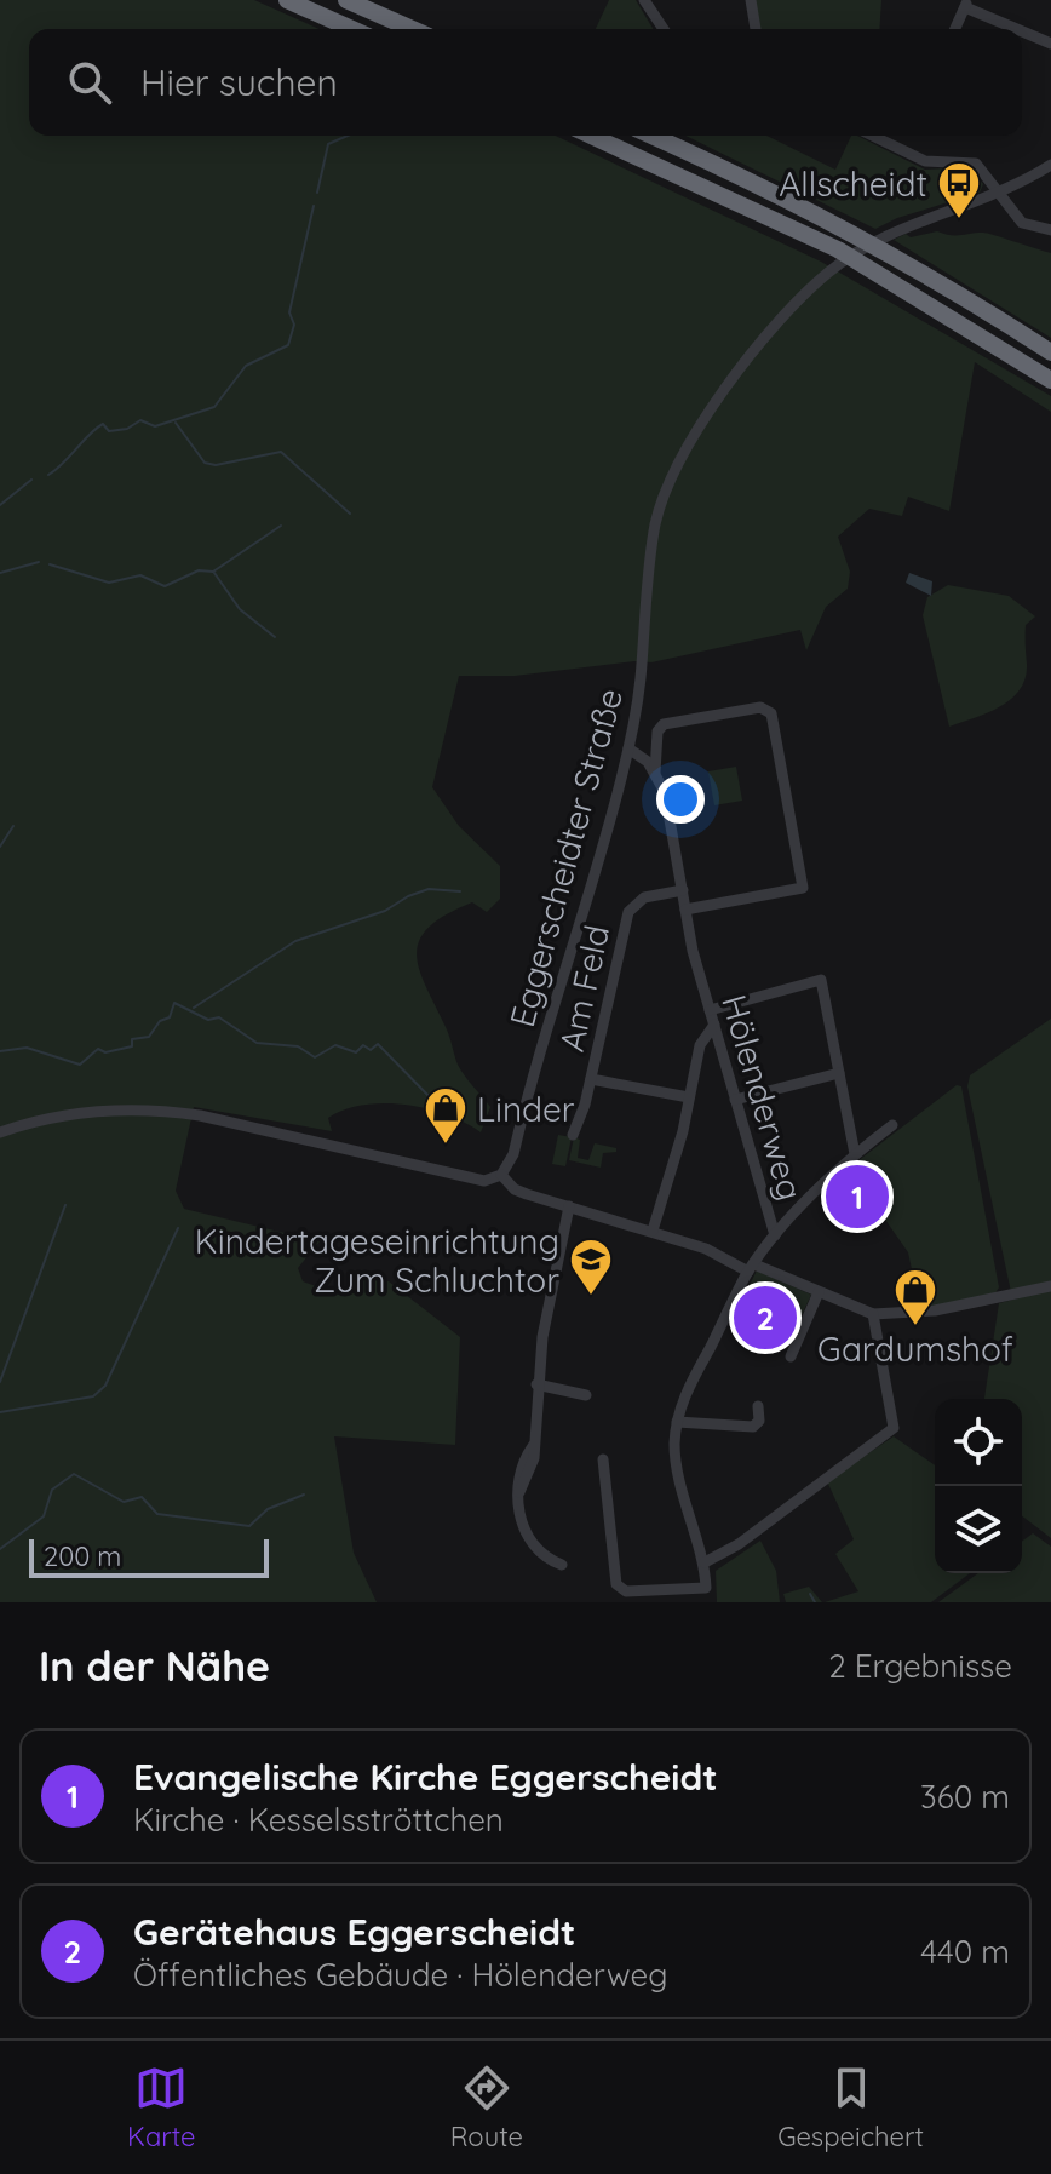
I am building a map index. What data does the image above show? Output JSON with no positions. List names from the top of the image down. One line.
{"streets":{"street":["Eggerscheidter Straße","Am Feld","Hölenderweg"]},"crossings":[["Eggerscheidter Straße","Hölenderweg"],["Am Feld","Hölenderweg"]],"places":{"bus stop":["Allscheidt"],"shop":["Linder","Gardumshof"],"school or university":["Kindertageseinrichtung Zum Schluchtor"]},"scale_bar":"200 m","page":{"search":"Hier suchen","pins":["1","2"],"scale":"200 m","heading":["In der Nähe","2 Ergebnisse"],"list":[{"mark":"1","name":"Evangelische Kirche Eggerscheidt","note":"Kirche · Kesselsströttchen","value":"360 m"},{"mark":"2","name":"Gerätehaus Eggerscheidt","note":"Öffentliches Gebäude · Hölenderweg","value":"440 m"}],"nav":["Karte","Route","Gespeichert"]}}
